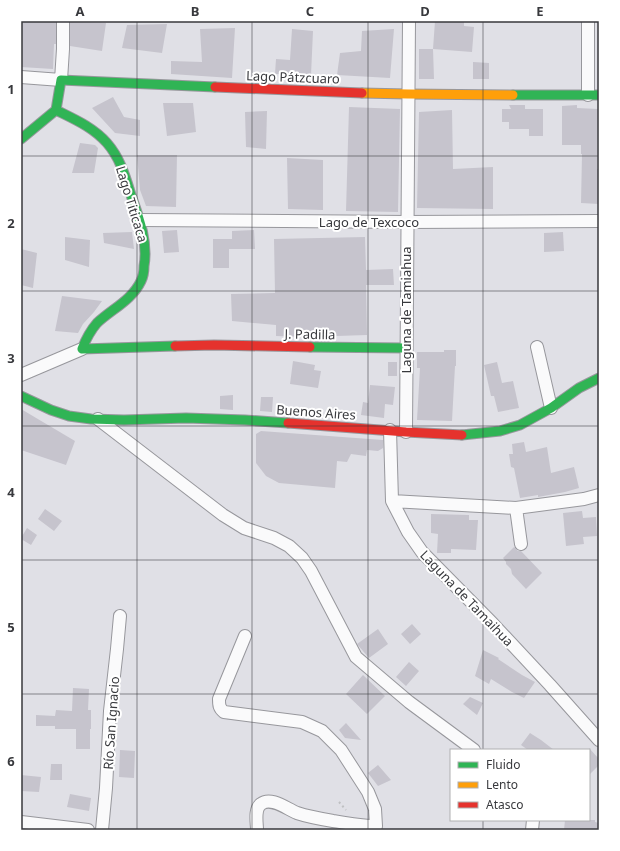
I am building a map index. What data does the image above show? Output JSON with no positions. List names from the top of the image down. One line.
{"streets":{"street":["Lago Pátzcuaro","Lago Titicaca","Lago de Texcoco","Laguna de Tamiahua","J. Padilla","Buenos Aires","Laguna de Tamaihua","Río San Ignacio"]},"crossings":[["Lago Pátzcuaro","Laguna de Tamiahua"],["Lago Titicaca","Lago de Texcoco"],["Lago Titicaca","J. Padilla"],["Lago de Texcoco","Laguna de Tamiahua"],["Laguna de Tamiahua","J. Padilla"],["Laguna de Tamiahua","Buenos Aires"],["Buenos Aires","Laguna de Tamaihua"]],"legend":["Fluido","Lento","Atasco"],"grid":{"columns":["A","B","C","D","E"],"rows":["1","2","3","4","5","6"]}}
